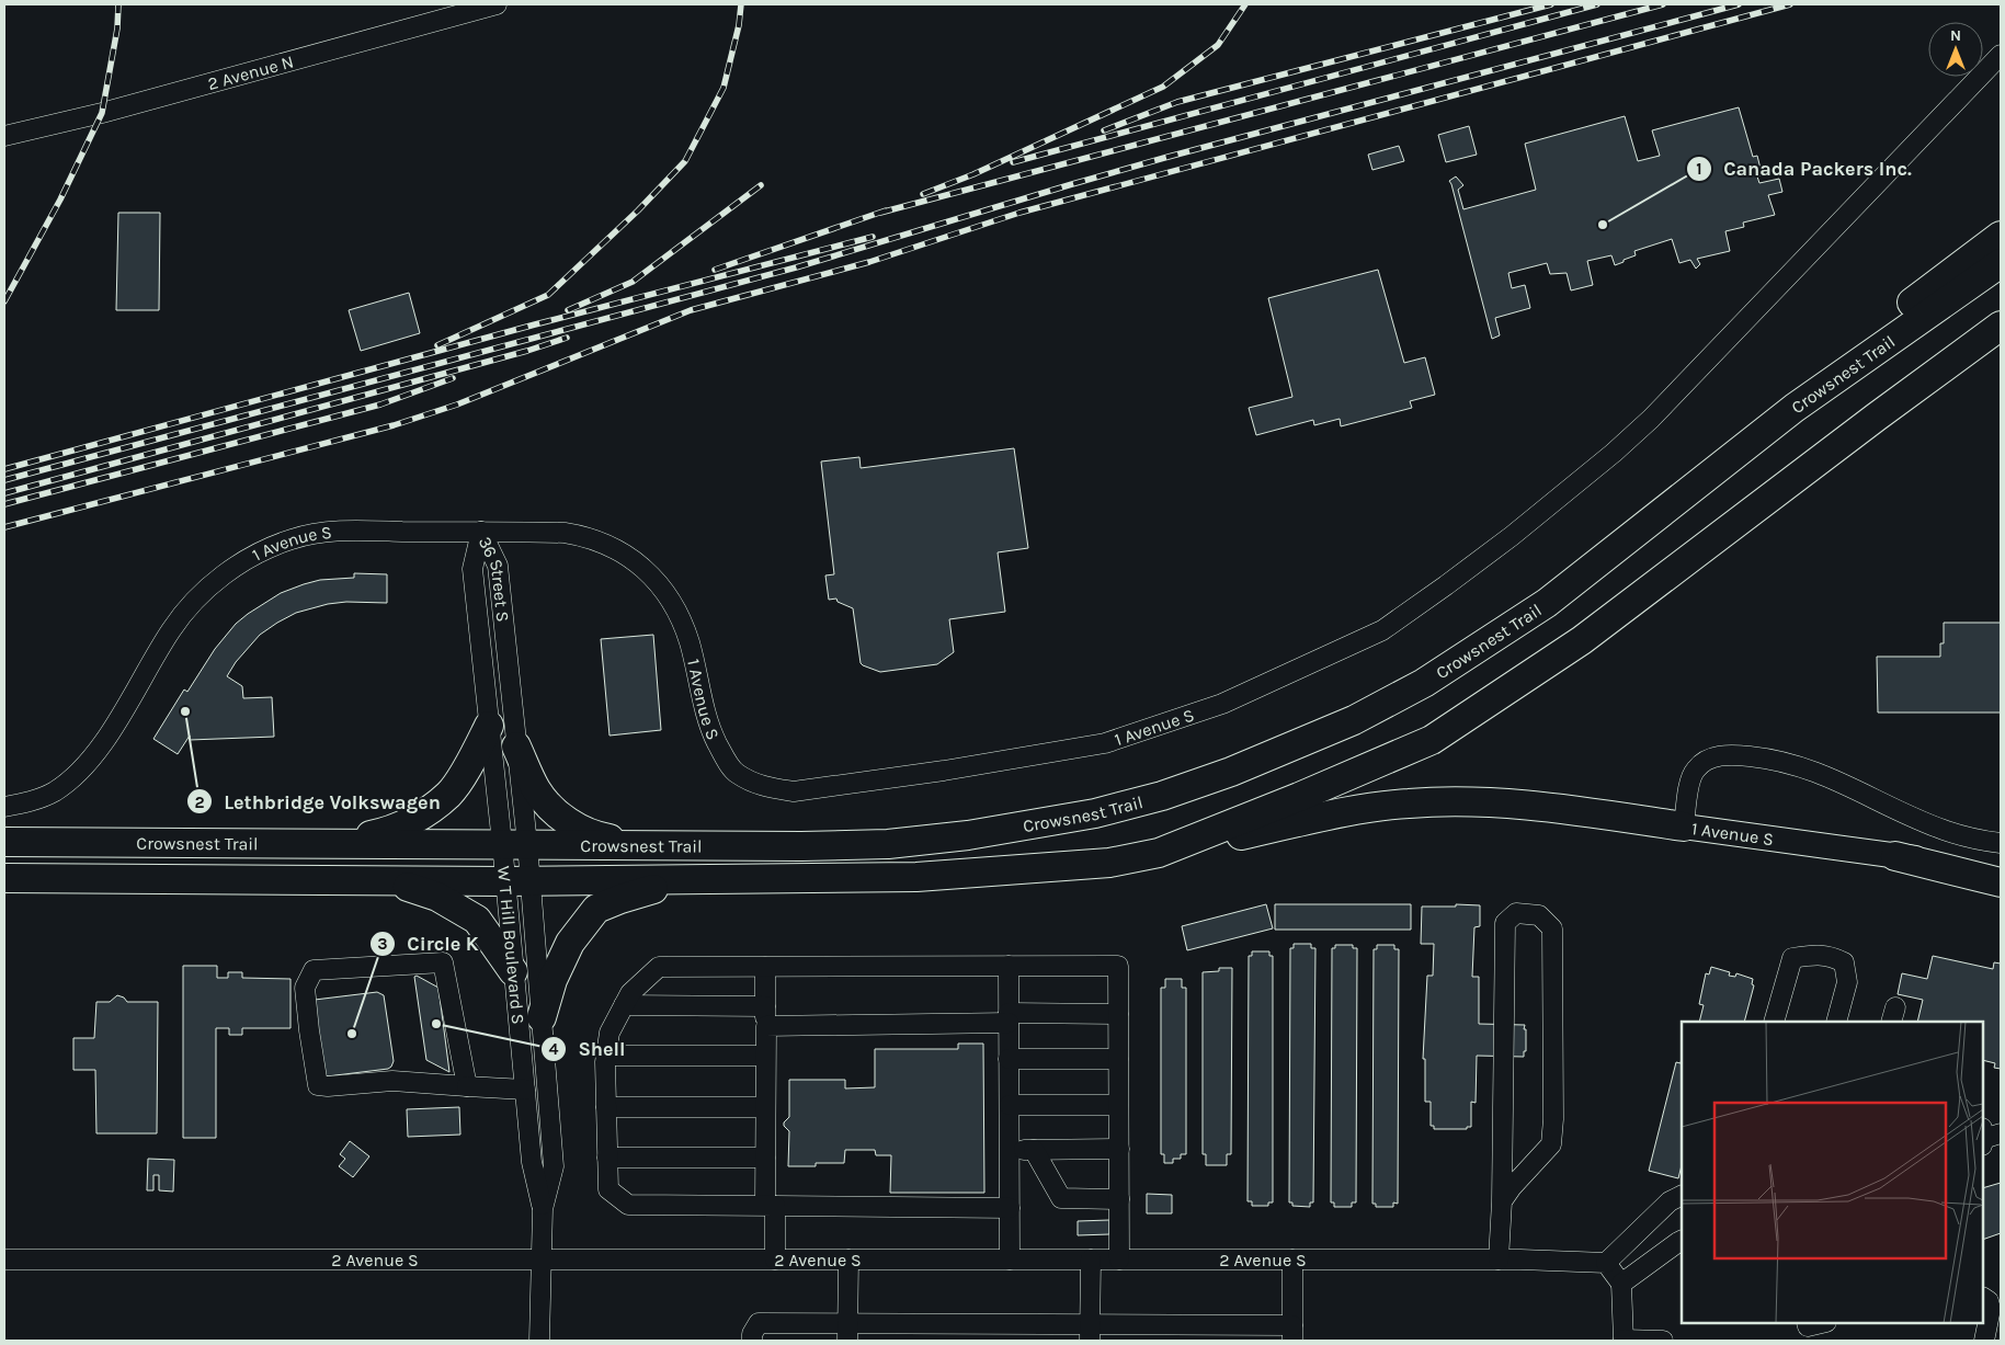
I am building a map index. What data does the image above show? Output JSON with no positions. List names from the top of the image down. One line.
{"streets":{"highway":["Crowsnest Trail"],"main road":["1 Avenue S"],"street":["2 Avenue N","36 Street S","W T Hill Boulevard S","2 Avenue S"]},"crossings":[["Crowsnest Trail","36 Street S"],["Crowsnest Trail","W T Hill Boulevard S"],["1 Avenue S","36 Street S"],["W T Hill Boulevard S","2 Avenue S"]],"places":["Canada Packers Inc.","Lethbridge Volkswagen","Shell","Circle K"],"north":"top"}
